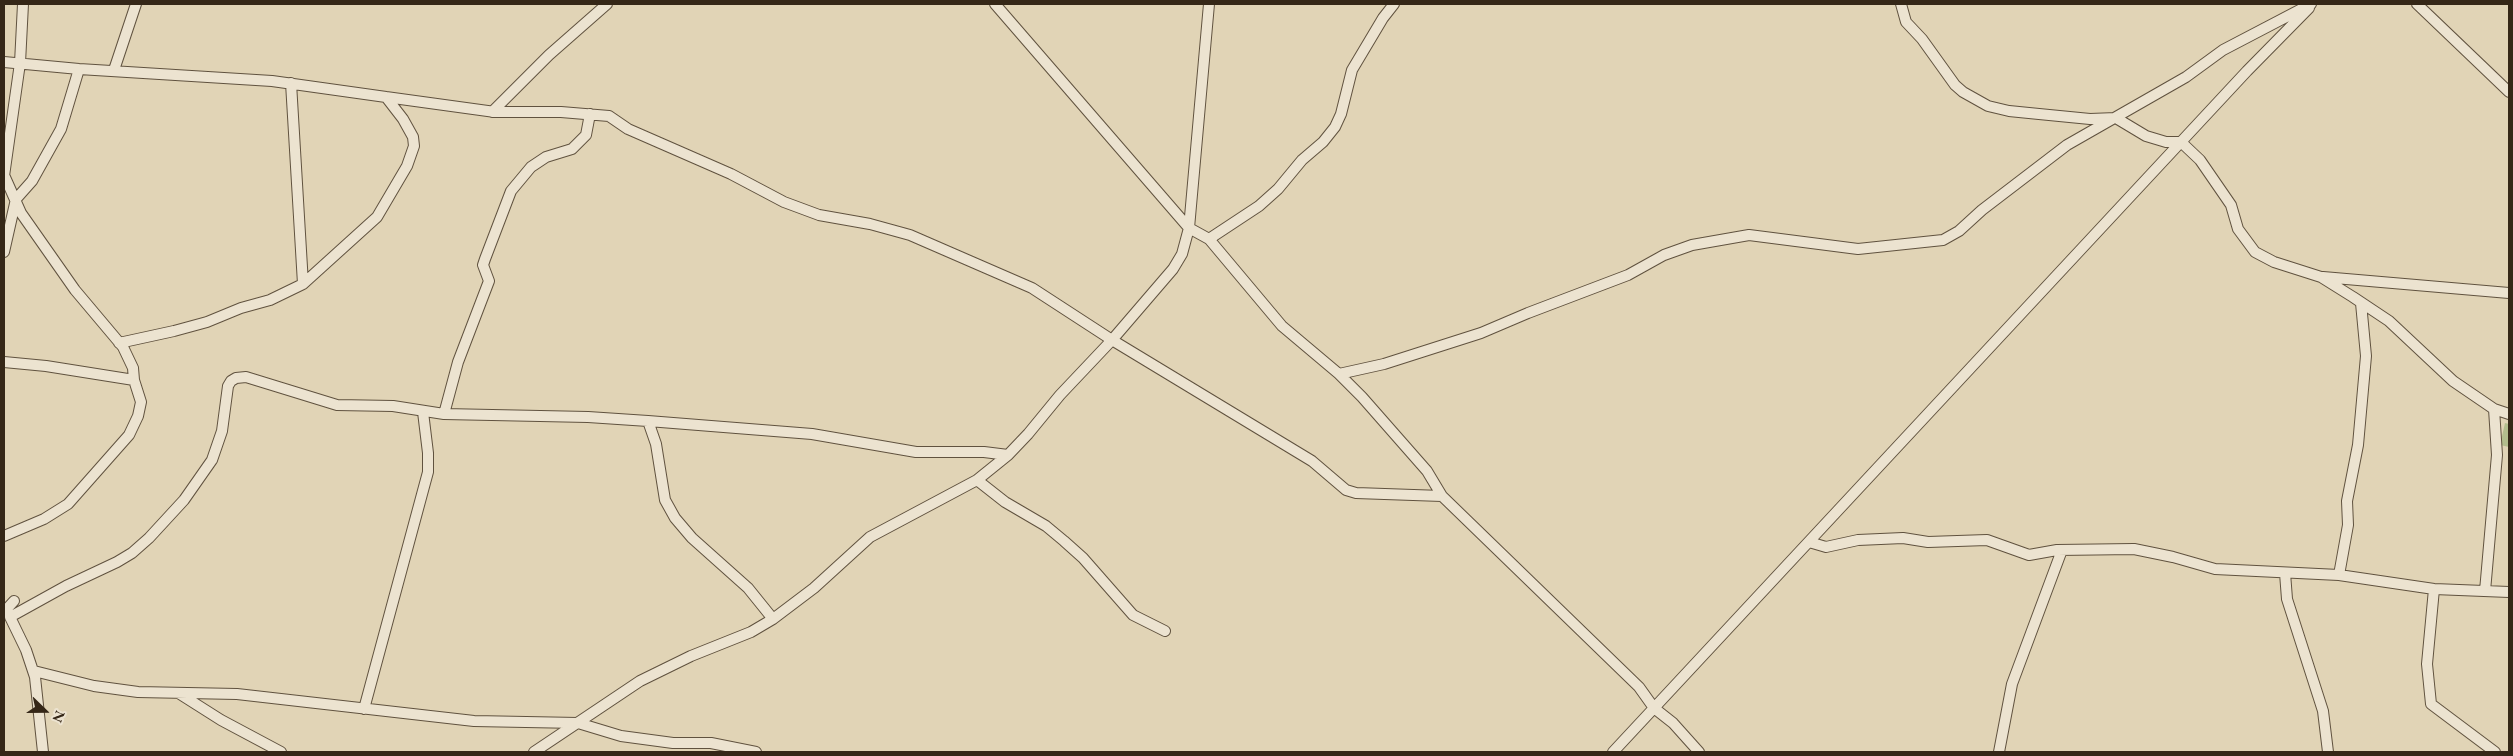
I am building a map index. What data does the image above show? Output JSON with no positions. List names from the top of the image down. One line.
{"north":"right"}
